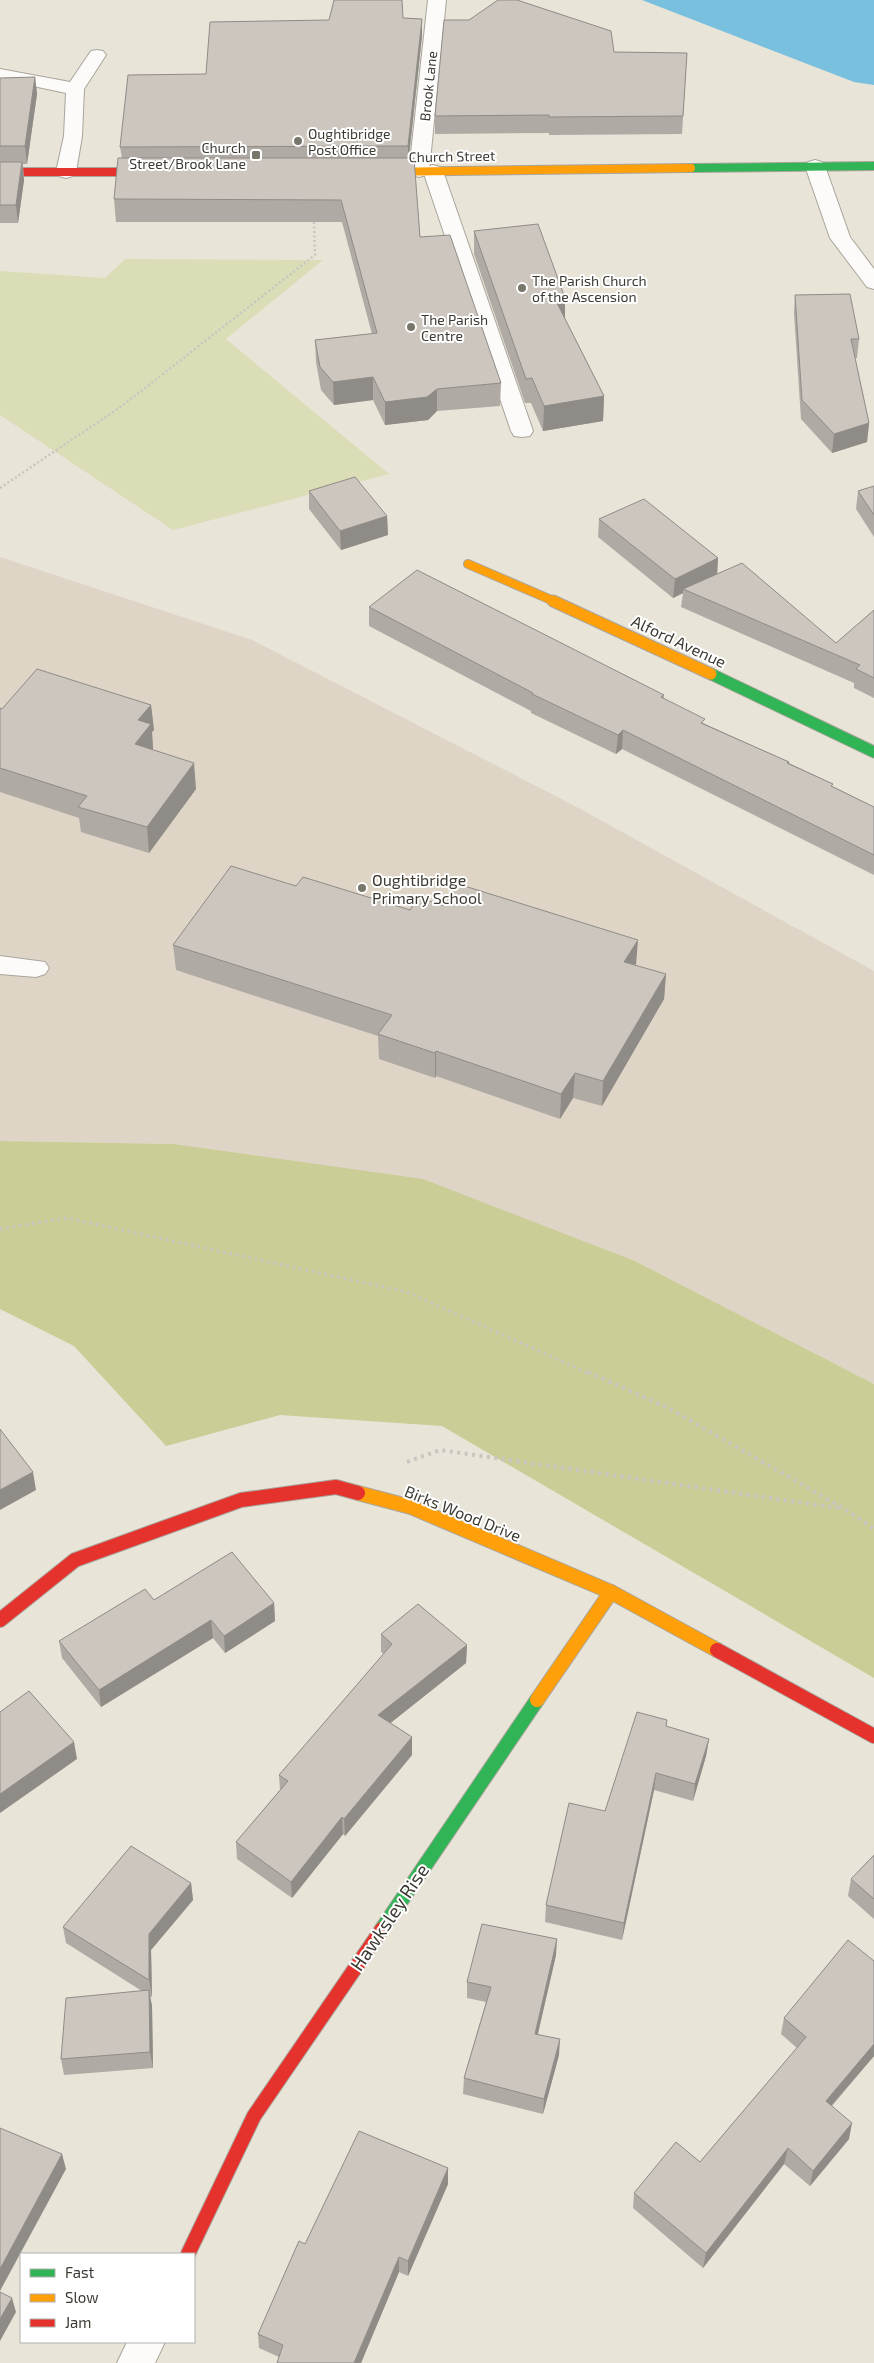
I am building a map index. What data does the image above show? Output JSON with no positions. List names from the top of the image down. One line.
{"streets":{"street":["Brook Lane","Church Street","Alford Avenue","Birks Wood Drive","Hawksley Rise"]},"crossings":[["Brook Lane","Church Street"],["Birks Wood Drive","Hawksley Rise"]],"places":{"other":["Oughtibridge Post Office","The Parish Church of the Ascension","The Parish Centre","Oughtibridge Primary School"],"transit":["Church Street/Brook Lane"]},"legend":["Fast","Slow","Jam"]}
